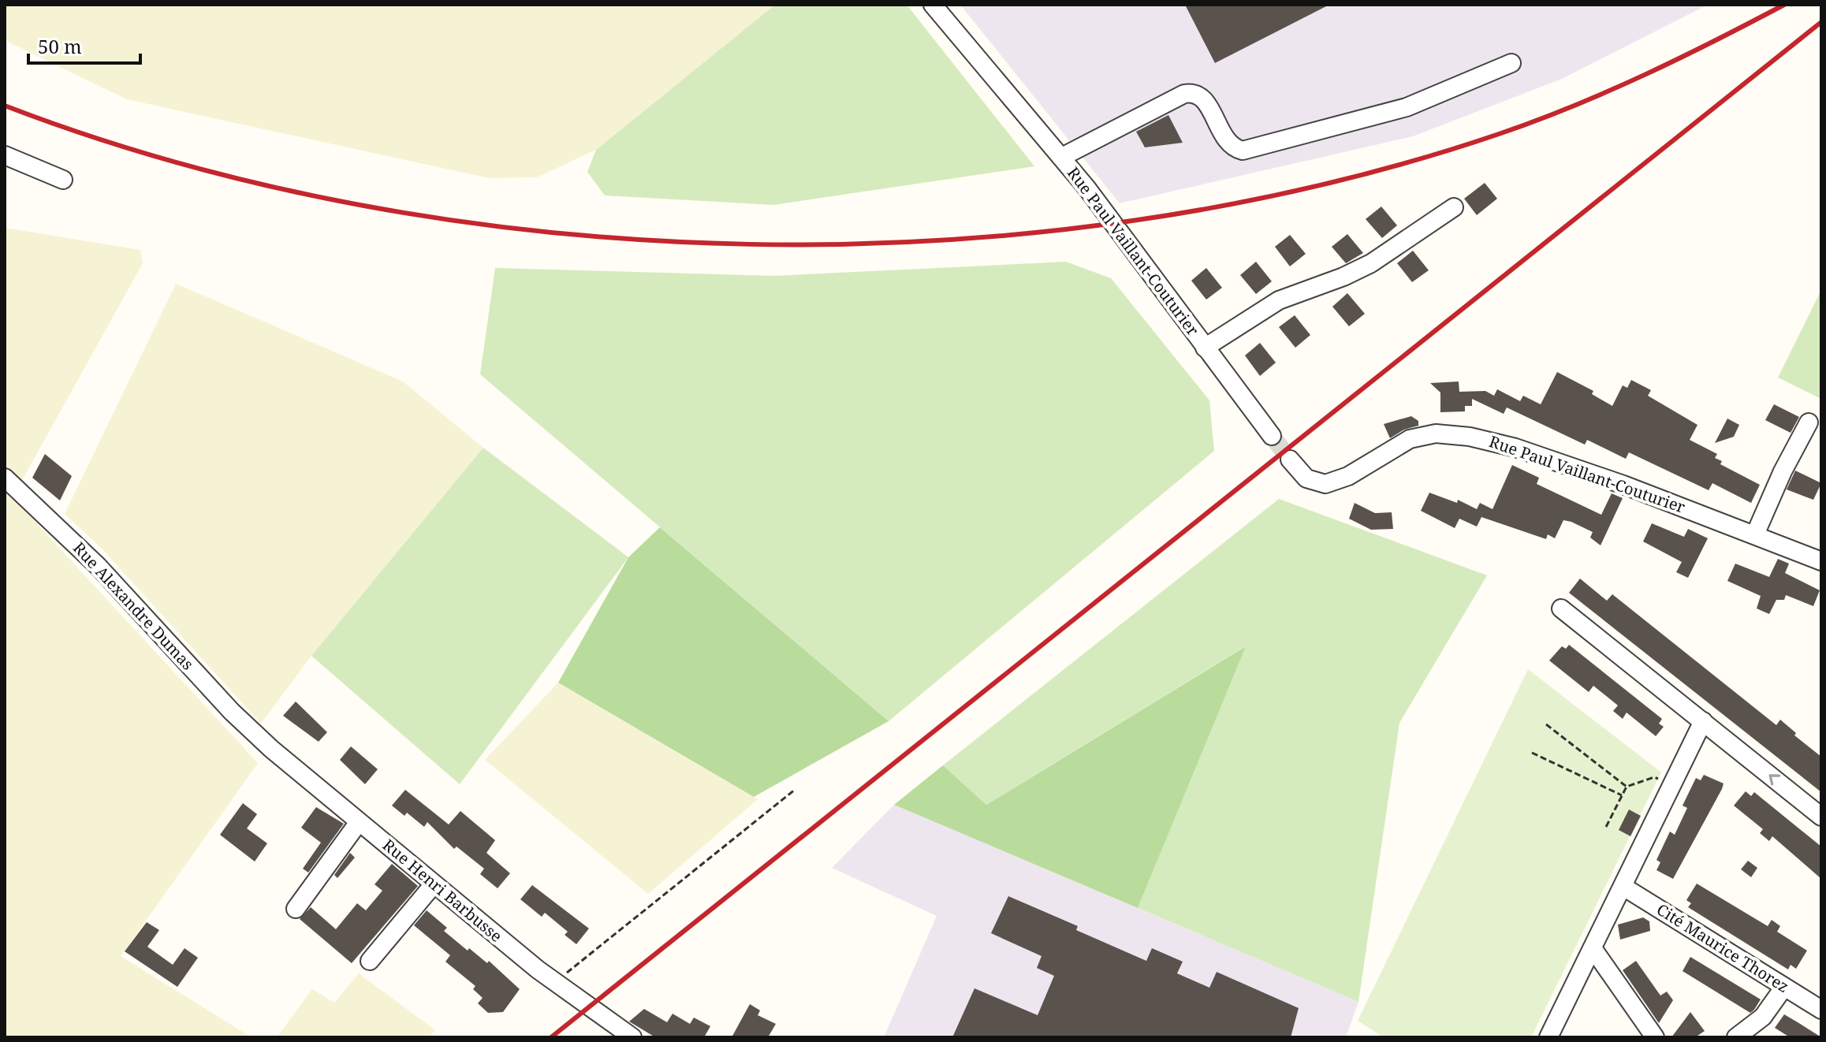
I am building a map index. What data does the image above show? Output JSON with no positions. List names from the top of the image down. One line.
{"streets":{"street":["Rue Paul Vaillant-Couturier","Rue Alexandre Dumas","Rue Henri Barbusse","Cité Maurice Thorez"]},"crossings":[["Rue Alexandre Dumas","Rue Henri Barbusse"]],"scale_bar":"50 m"}
